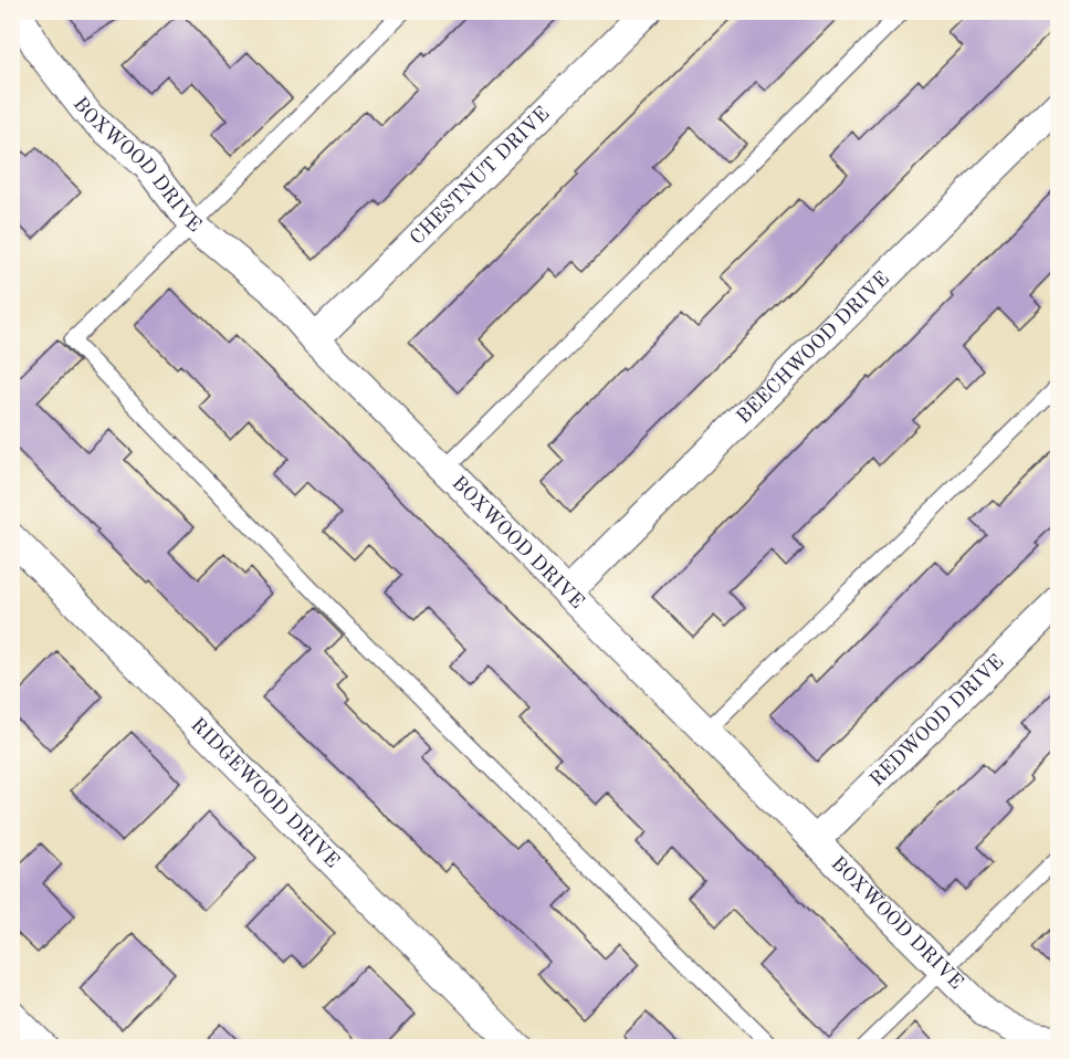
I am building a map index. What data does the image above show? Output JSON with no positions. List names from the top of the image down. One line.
{"streets":{"street":["BOXWOOD DRIVE","CHESTNUT DRIVE","BEECHWOOD DRIVE","REDWOOD DRIVE","RIDGEWOOD DRIVE"]},"crossings":[["BOXWOOD DRIVE","CHESTNUT DRIVE"],["BOXWOOD DRIVE","BEECHWOOD DRIVE"],["BOXWOOD DRIVE","REDWOOD DRIVE"]]}
